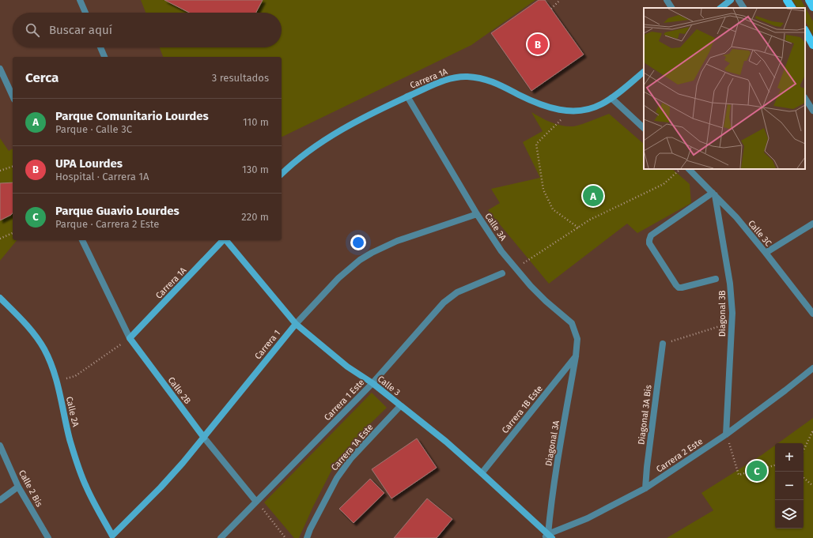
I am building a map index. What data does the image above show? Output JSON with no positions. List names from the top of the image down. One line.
{"streets":{"street":["Carrera 1A","Calle 3A","Calle 3C","Diagonal 3B","Carrera 1","Calle 3","Calle 2B","Carrera 1 Este","Carrera 1B Este","Calle 2A","Diagonal 3A Bis","Diagonal 3A","Carrera 1A Este","Carrera 2 Este","Calle 2 Bis"]},"crossings":[["Carrera 1A","Calle 3A"],["Carrera 1A","Calle 2B"],["Calle 3A","Carrera 1"],["Calle 3A","Carrera 1B Este"],["Calle 3A","Diagonal 3A"],["Calle 3C","Diagonal 3B"],["Diagonal 3B","Carrera 2 Este"],["Carrera 1","Calle 3"],["Carrera 1","Calle 2B"],["Carrera 1","Calle 2A"],["Calle 3","Carrera 1 Este"],["Calle 3","Carrera 1B Este"],["Calle 3","Diagonal 3A"],["Calle 3","Carrera 1A Este"],["Calle 3","Carrera 2 Este"],["Calle 2B","Carrera 1 Este"],["Carrera 1B Este","Diagonal 3A"],["Diagonal 3A Bis","Carrera 2 Este"],["Diagonal 3A","Carrera 2 Este"]],"page":{"search":"Buscar aquí","pins":["B","A","C"],"heading":["Cerca","3 resultados"],"list":[{"mark":"A","name":"Parque Comunitario Lourdes","note":"Parque · Calle 3C","value":"110 m"},{"mark":"B","name":"UPA Lourdes","note":"Hospital · Carrera 1A","value":"130 m"},{"mark":"C","name":"Parque Guavio Lourdes","note":"Parque · Carrera 2 Este","value":"220 m"}],"map_buttons":["+","−"]}}
